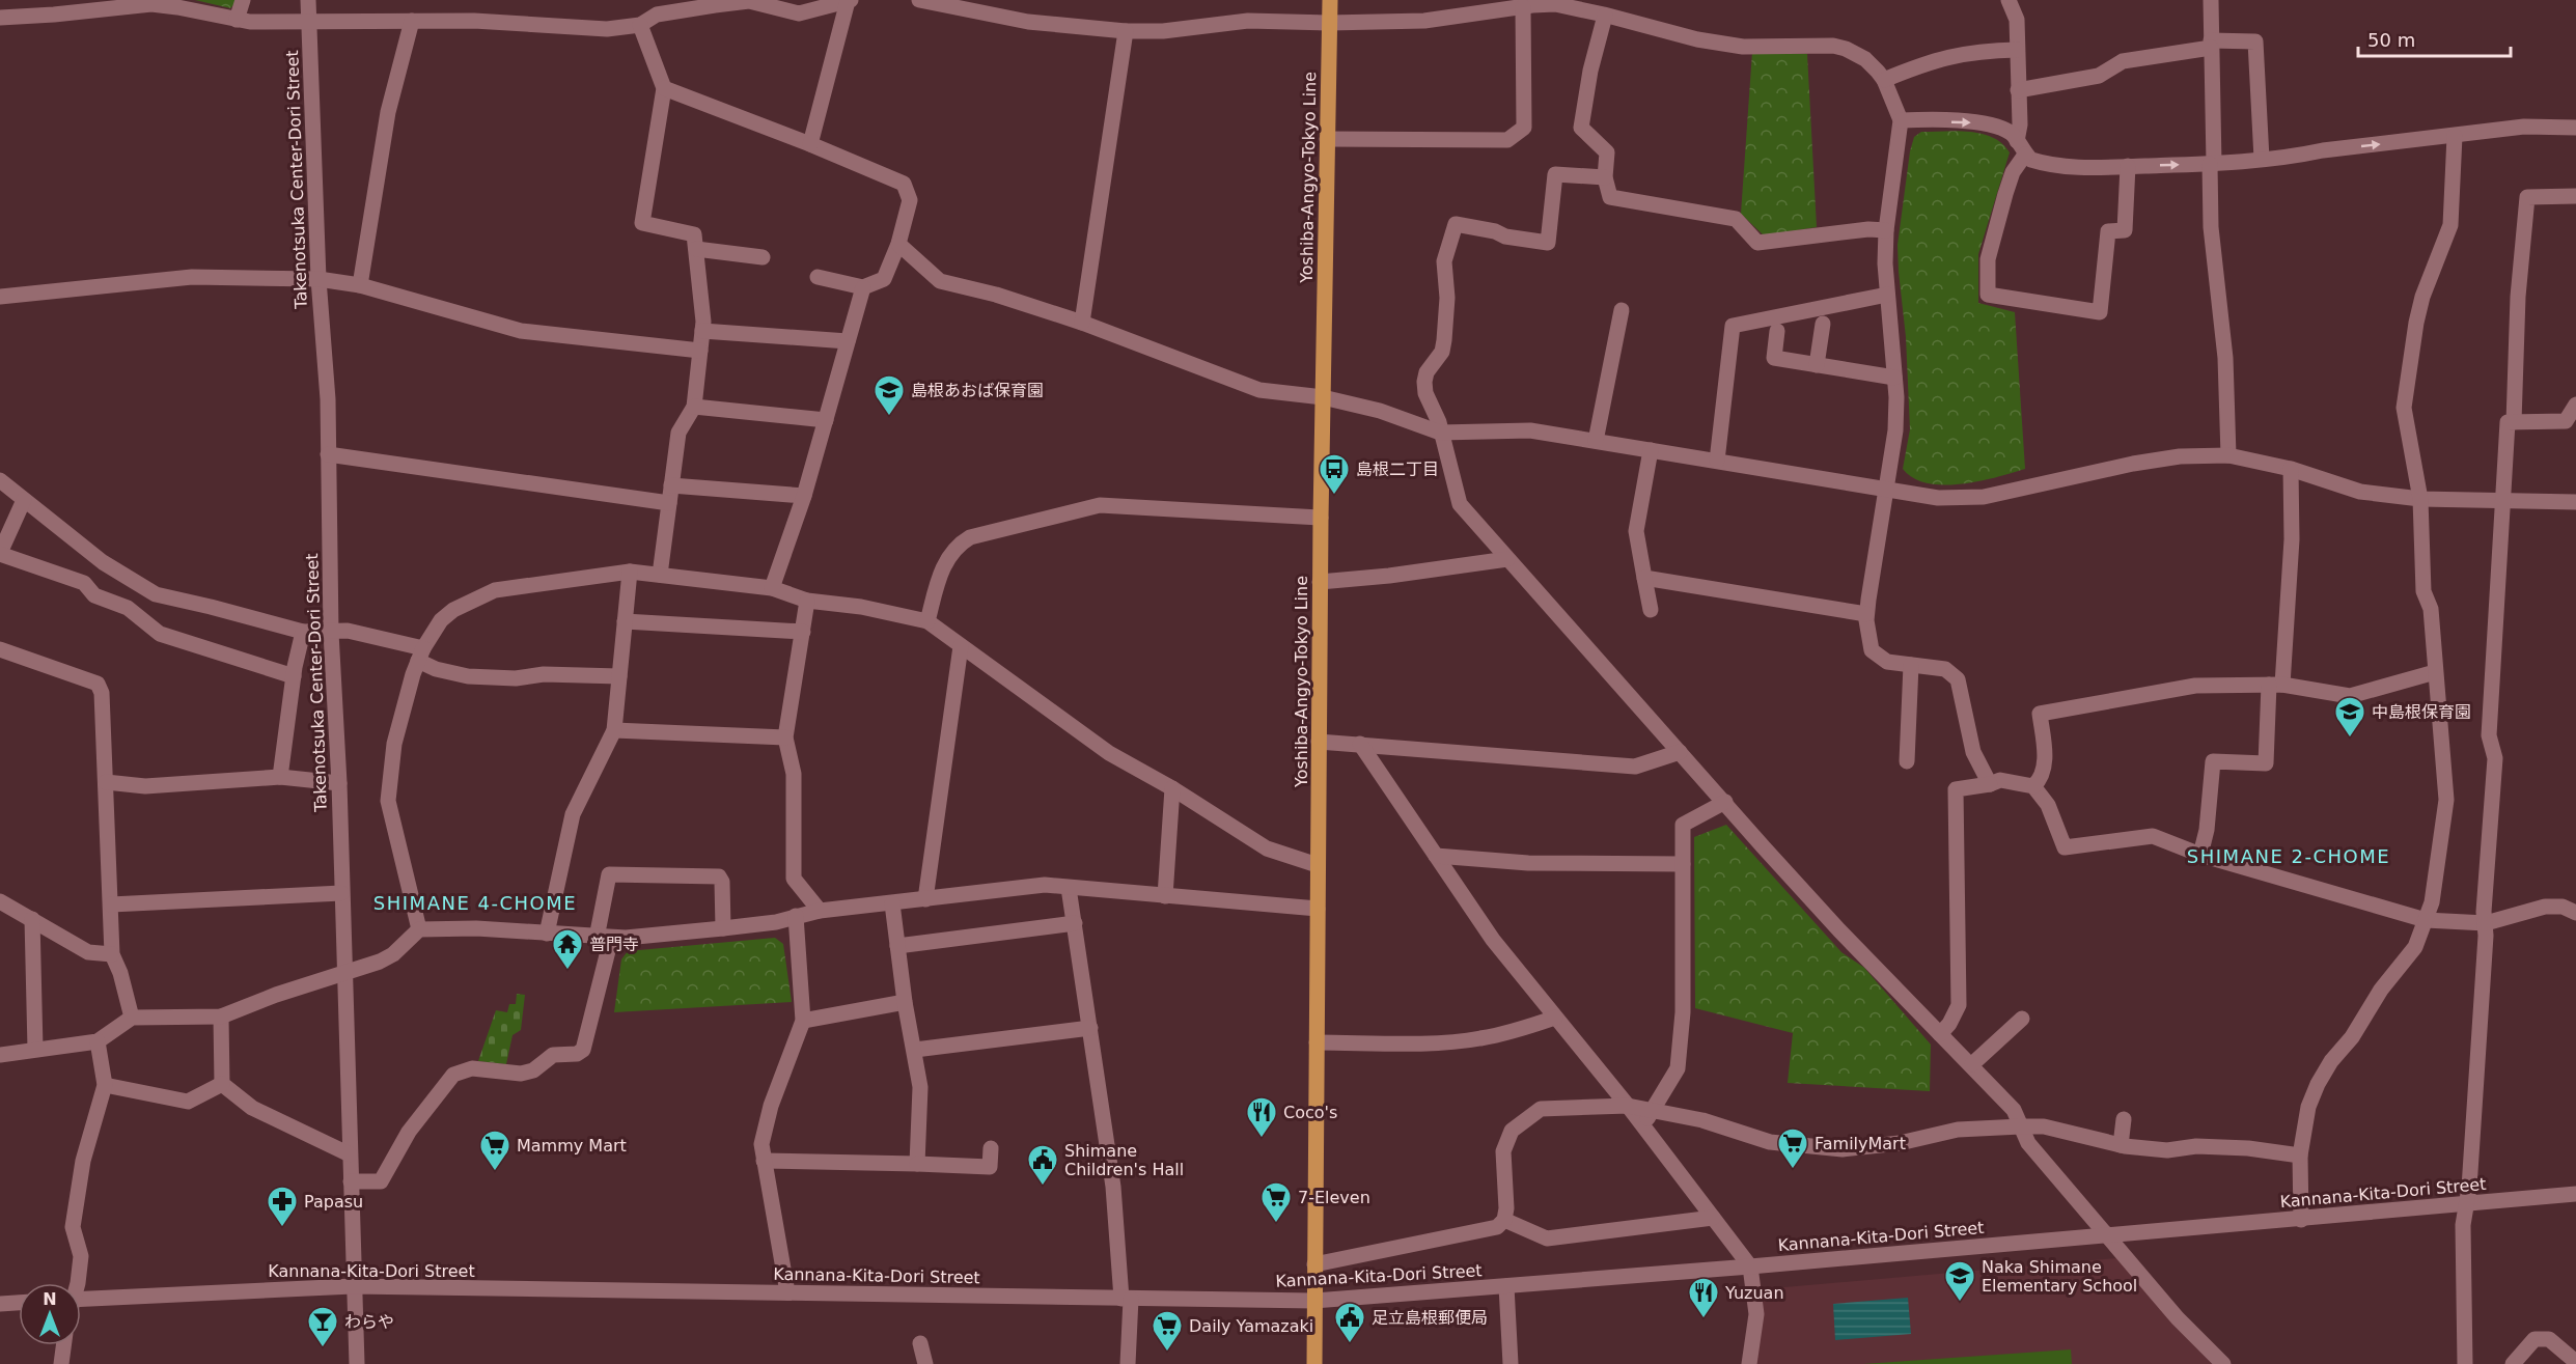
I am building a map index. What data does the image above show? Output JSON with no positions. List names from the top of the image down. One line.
{"streets":{"main road":["Yoshiba-Angyo-Tokyo Line"],"street":["Takenotsuka Center-Dori Street","Kannana-Kita-Dori Street"]},"crossings":[["Yoshiba-Angyo-Tokyo Line","Kannana-Kita-Dori Street"],["Takenotsuka Center-Dori Street","Kannana-Kita-Dori Street"]],"districts":["SHIMANE 2-CHOME","SHIMANE 4-CHOME"],"places":{"school or university":["島根あおば保育園","中島根保育園","Naka Shimane Elementary School"],"bus stop":["島根二丁目"],"temple":["普門寺"],"restaurant":["Coco's","Yuzuan"],"supermarket":["FamilyMart","Mammy Mart","7-Eleven","Daily Yamazaki"],"public building":["Shimane Children's Hall","足立島根郵便局"],"pharmacy":["Papasu"],"bar":["わらや"]},"scale_bar":"50 m","north":"top"}
